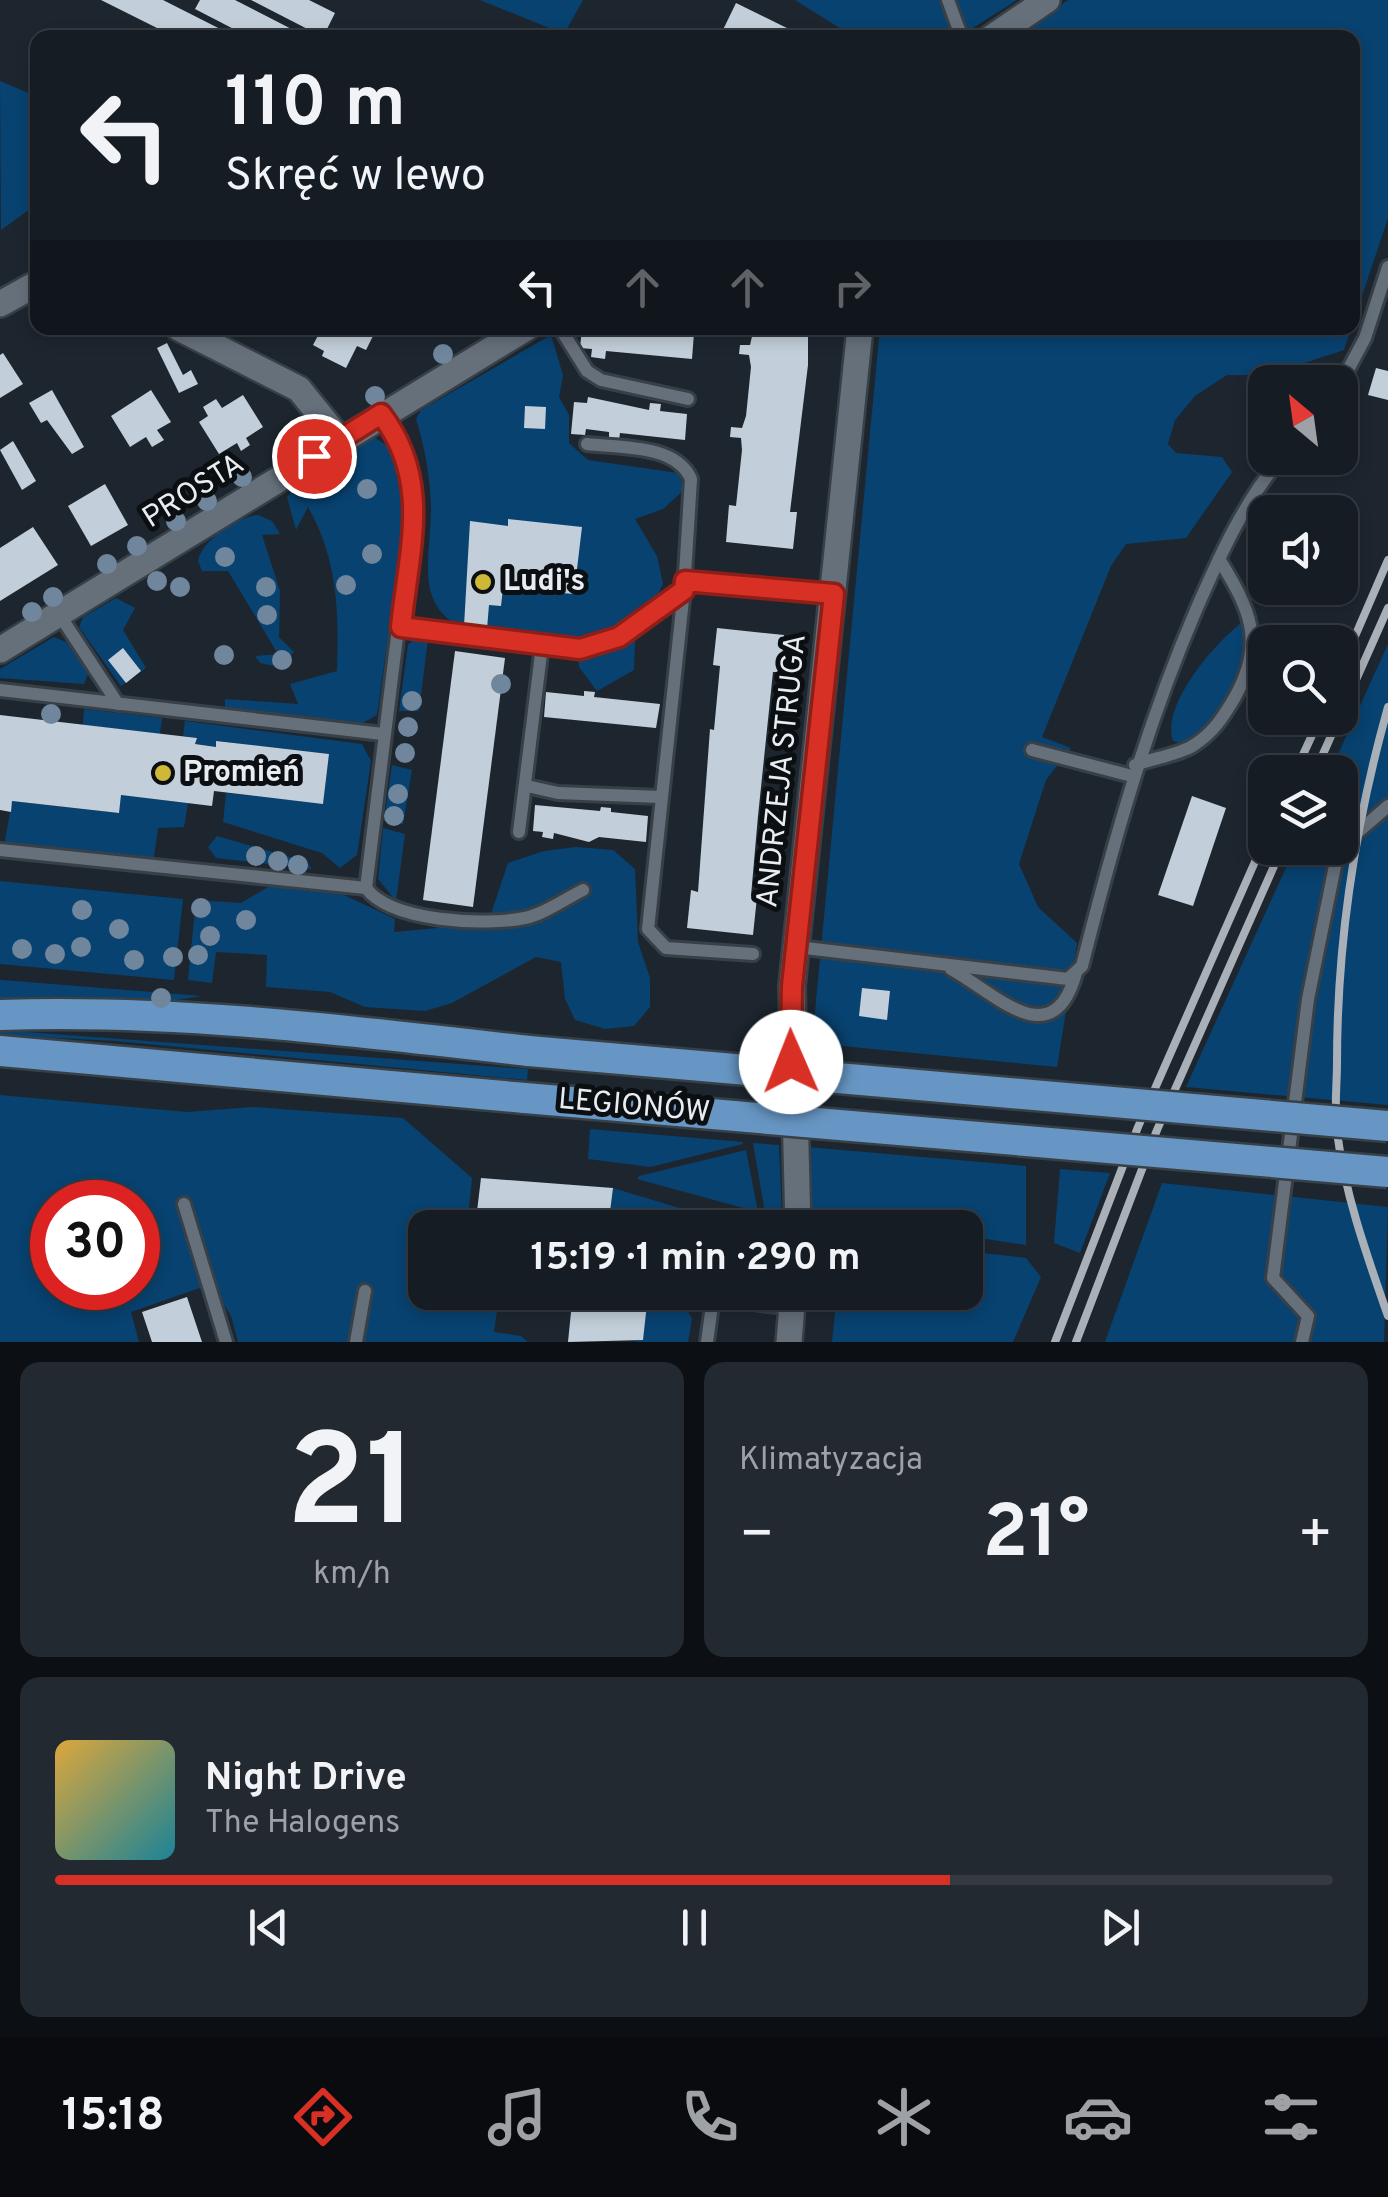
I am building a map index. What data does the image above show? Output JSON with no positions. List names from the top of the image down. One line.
{"streets":{"main road":["LEGIONÓW"],"street":["PROSTA","ANDRZEJA STRUGA"]},"places":["Ludi's","Promień"],"north":"top left","page":{"turn":["110 m","Skręć w lewo"],"limit":"30","trip":"15:19 · 1 min · 290 m","tile":[["21","km/h"],"Klimatyzacja"],"heat":["−","21°","+"],"song":["Night Drive","The Halogens"],"tabs":"15:18"}}
